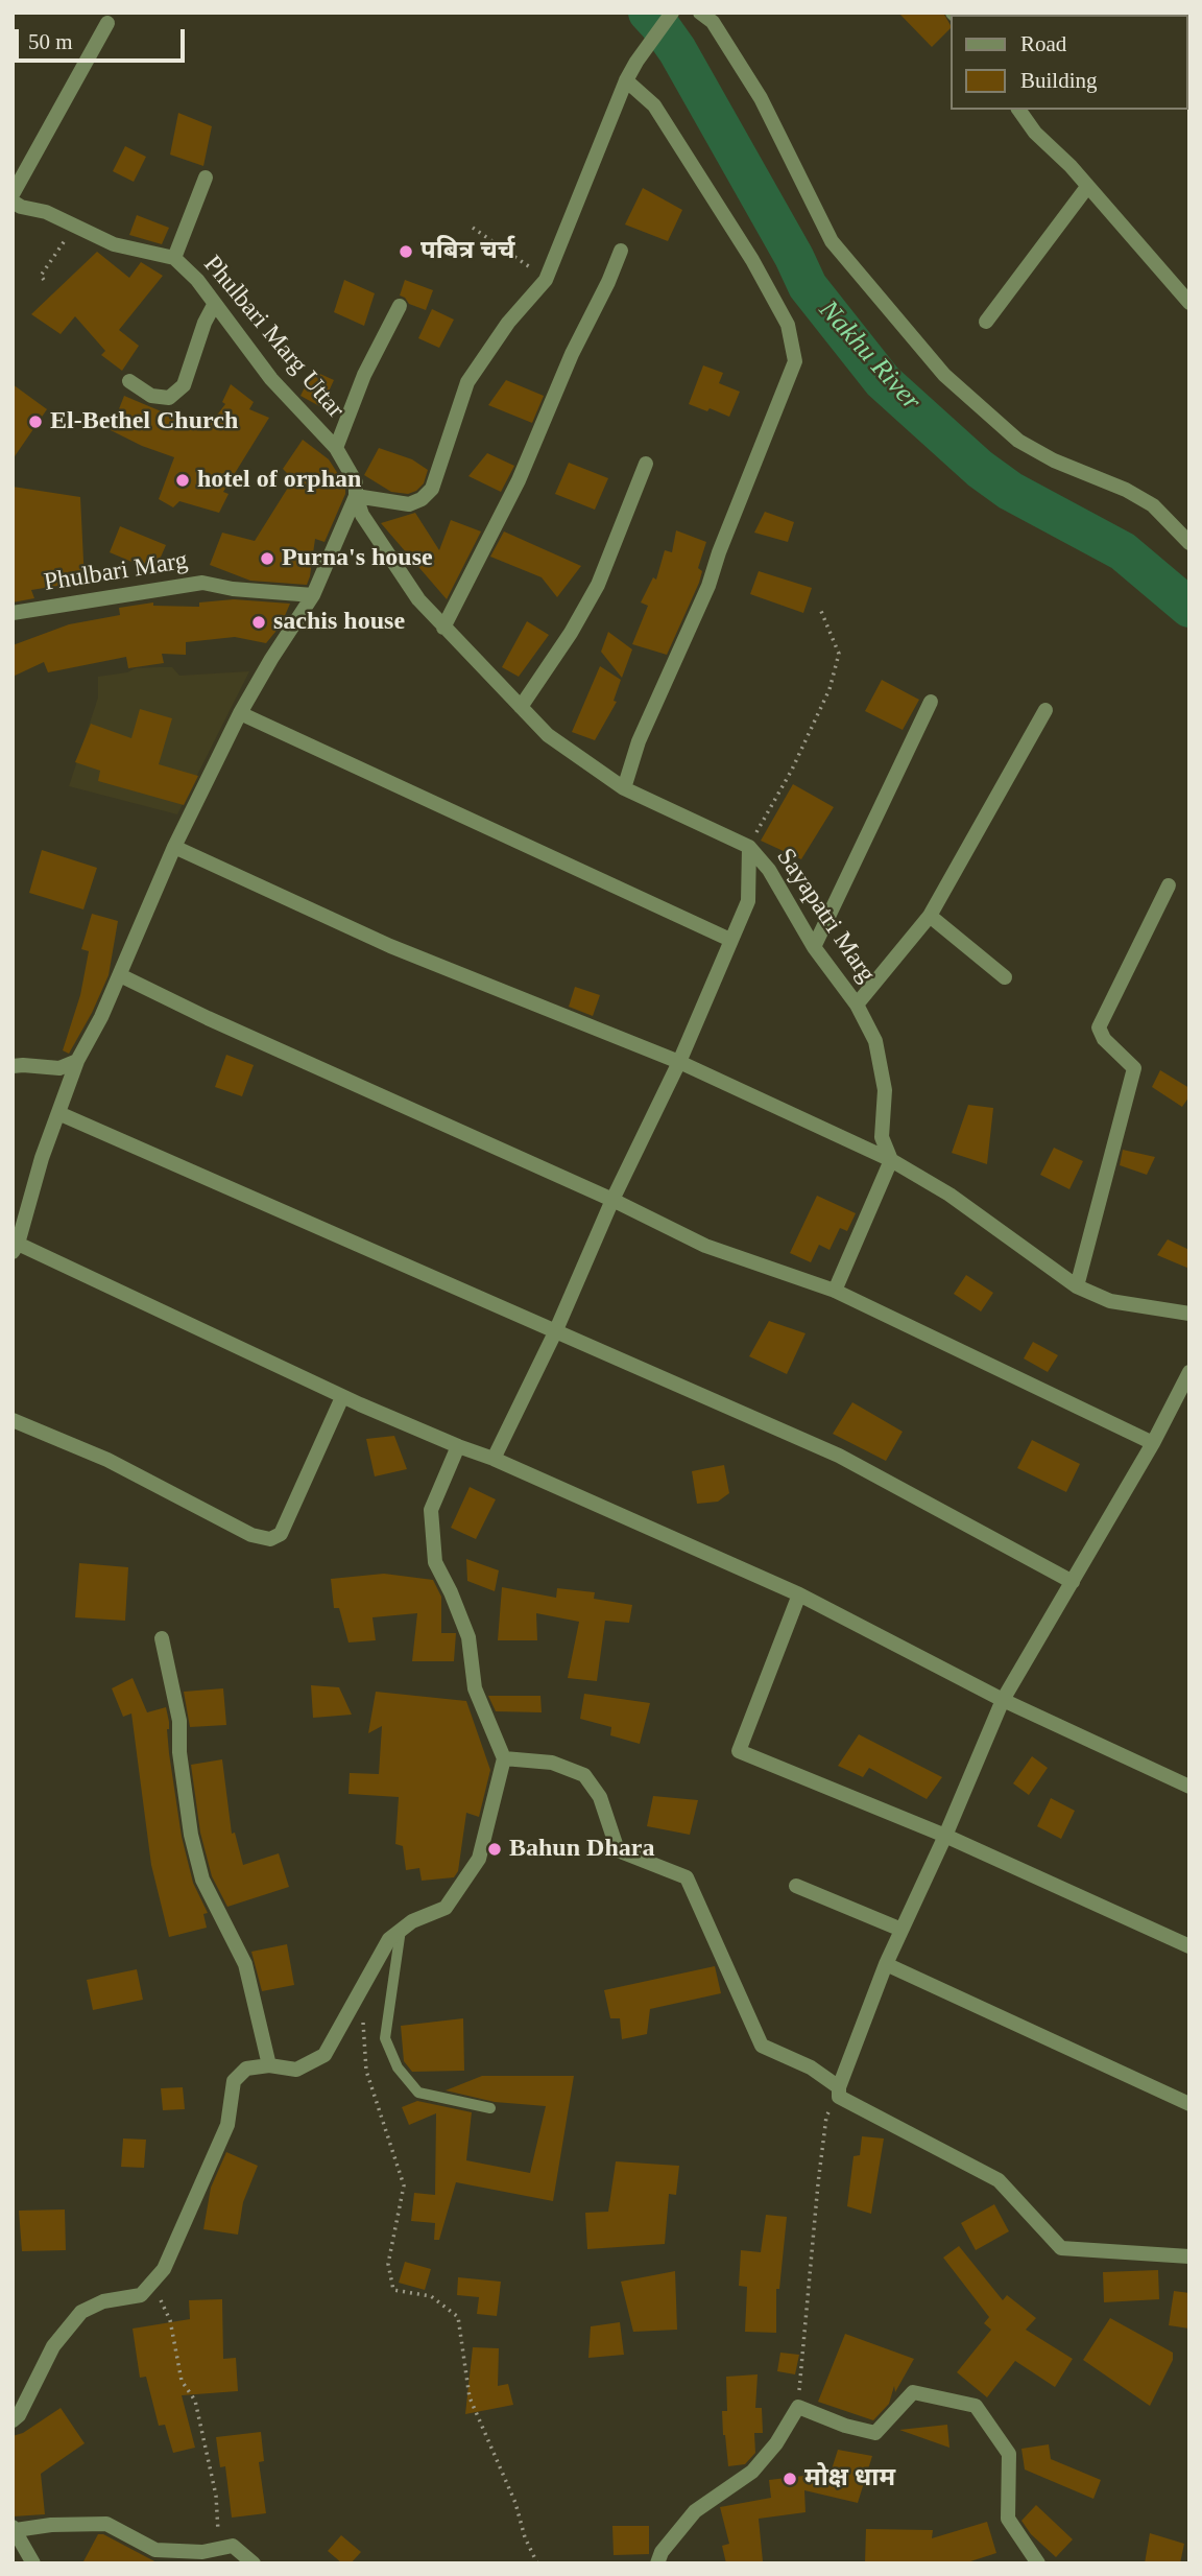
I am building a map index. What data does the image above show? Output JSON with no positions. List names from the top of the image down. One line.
{"streets":{"street":["Phulbari Marg Uttar","Phulbari Marg","Sayapatri Marg"]},"crossings":[["Phulbari Marg Uttar","Sayapatri Marg"]],"water":["Nakhu River"],"places":["पबित्र चर्च","El-Bethel Church","hotel of orphan","Purna's house","sachis house","Bahun Dhara","मोक्ष धाम"],"legend":["Road","Building"],"scale_bar":"50 m"}
